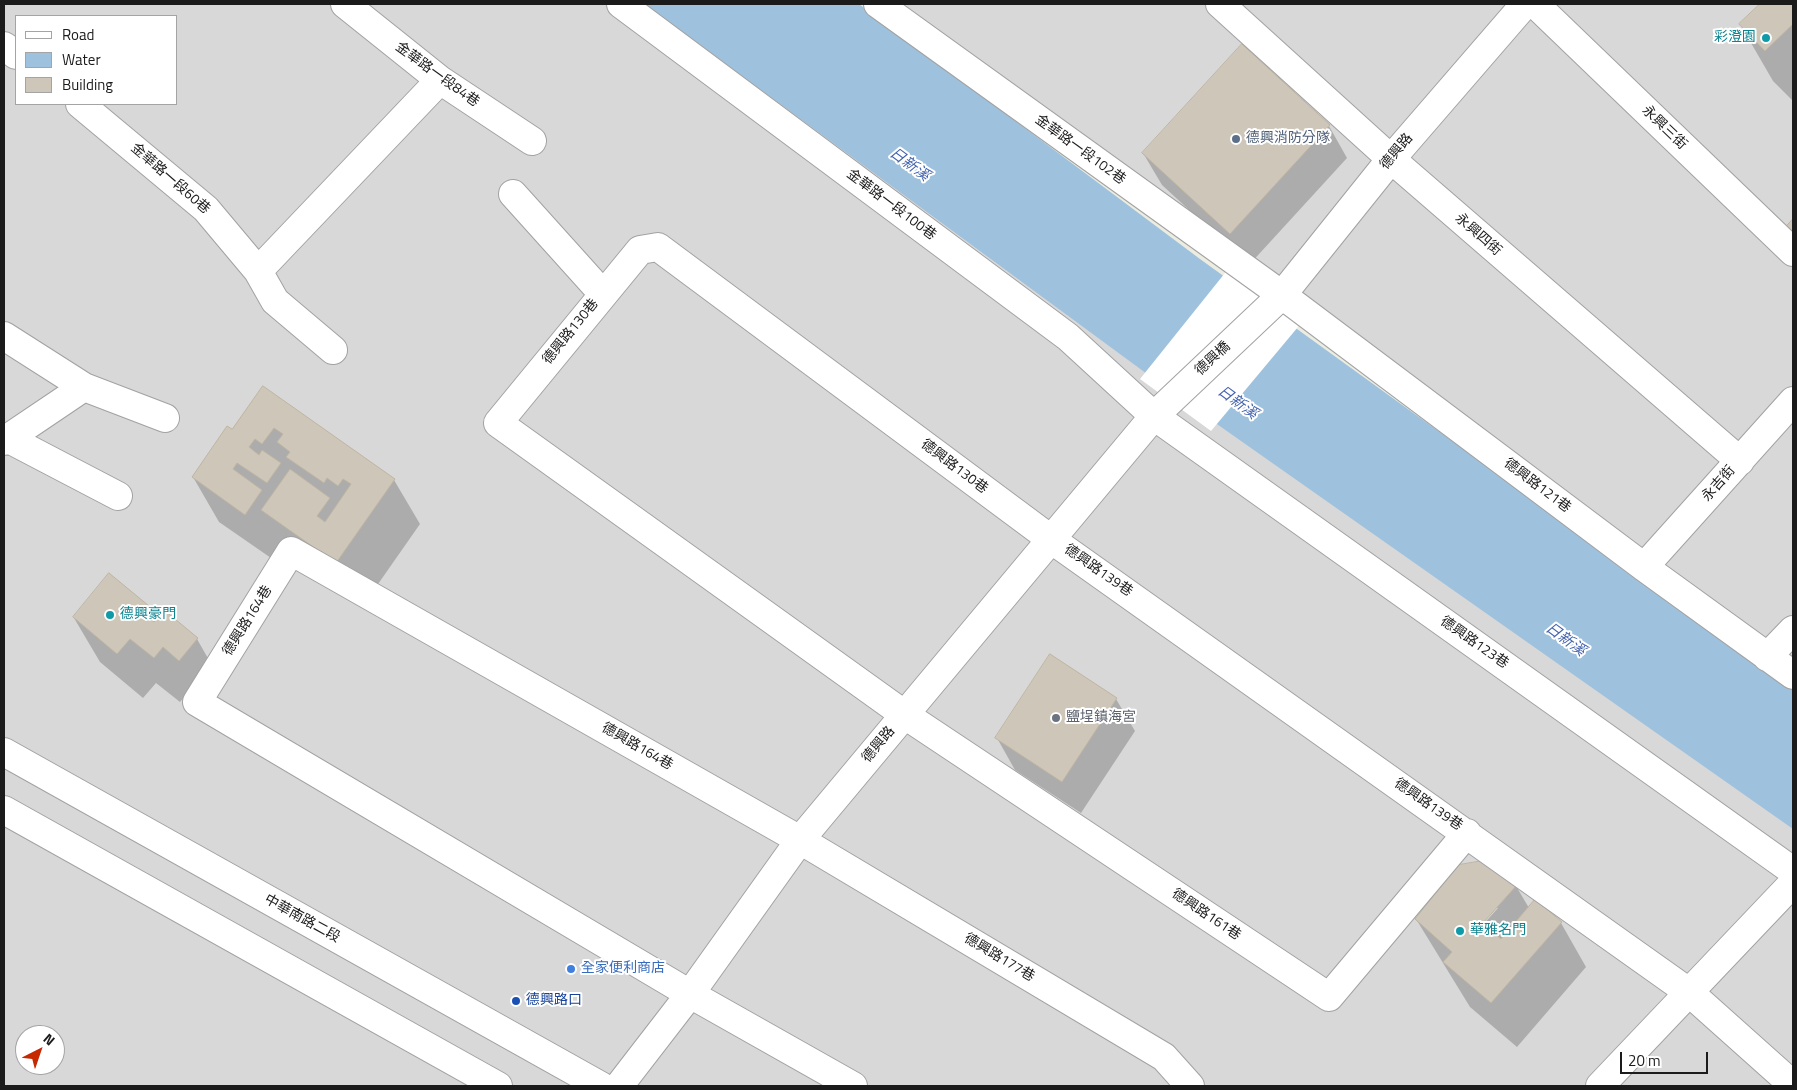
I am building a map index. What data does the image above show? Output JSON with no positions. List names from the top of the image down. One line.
{"streets":{"street":["金華路一段84巷","永興三街","金華路一段102巷","德興路","金華路一段60巷","金華路一段100巷","永興四街","德興路130巷","德興橋","永吉街","德興路121巷","德興路139巷","德興路164巷","德興路123巷","德興路161巷","中華南路二段","德興路177巷"]},"crossings":[["金華路一段102巷","德興路"],["金華路一段102巷","德興橋"],["金華路一段102巷","德興路121巷"],["德興路","金華路一段100巷"],["德興路","永興四街"],["德興路","德興路130巷"],["德興路","德興橋"],["德興路","德興路121巷"],["德興路","德興路139巷"],["德興路","德興路164巷"],["德興路","德興路123巷"],["德興路","德興路161巷"],["德興路","德興路177巷"],["金華路一段100巷","德興橋"],["金華路一段100巷","德興路123巷"],["永興四街","永吉街"],["德興路130巷","德興路139巷"],["德興路130巷","德興路161巷"],["德興橋","德興路121巷"],["德興橋","德興路123巷"],["永吉街","德興路121巷"],["德興路139巷","德興路161巷"],["德興路164巷","德興路177巷"]],"water":["日新溪"],"places":["彩澄園","德興消防分隊","德興豪門","鹽埕鎮海宮","華雅名門","全家便利商店","德興路口"],"legend":["Road","Water","Building"],"scale_bar":"20 m","north":"top right"}
